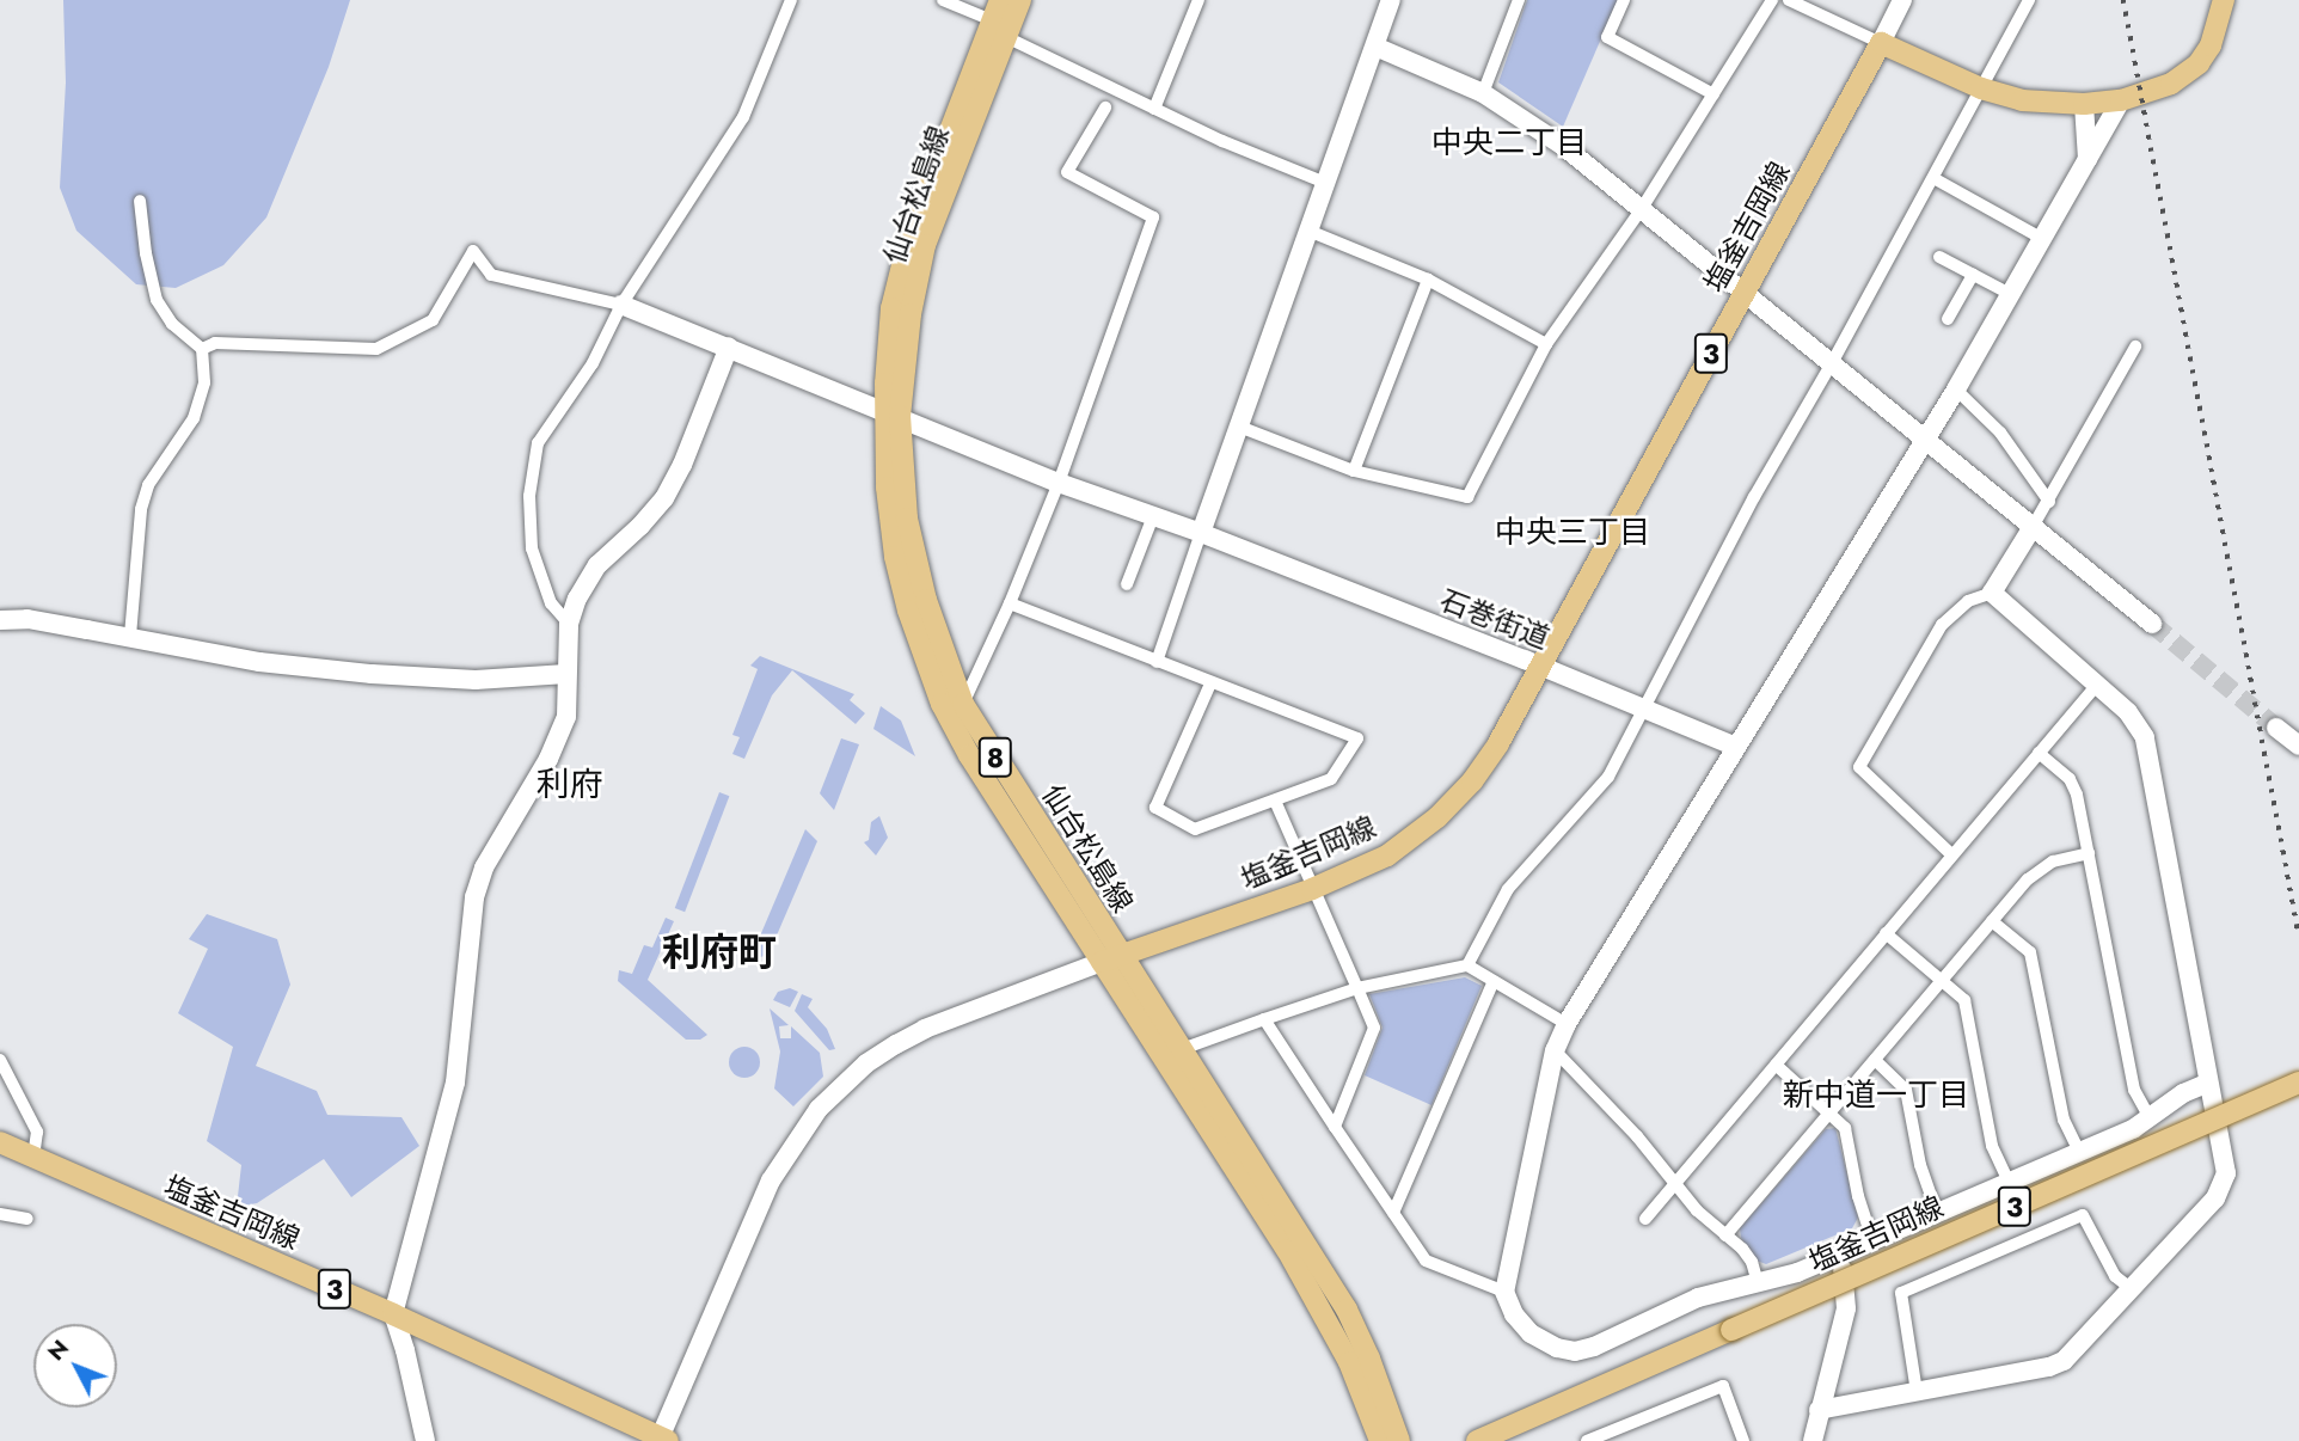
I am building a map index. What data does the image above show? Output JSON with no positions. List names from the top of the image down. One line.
{"streets":{"main road":["仙台松島線","塩釜吉岡線","3","8"],"street":["石巻街道"]},"crossings":[["仙台松島線","塩釜吉岡線"],["仙台松島線","石巻街道"],["塩釜吉岡線","石巻街道"]],"districts":["中央二丁目","中央三丁目","利府","利府町","新中道一丁目"],"north":"top left"}
